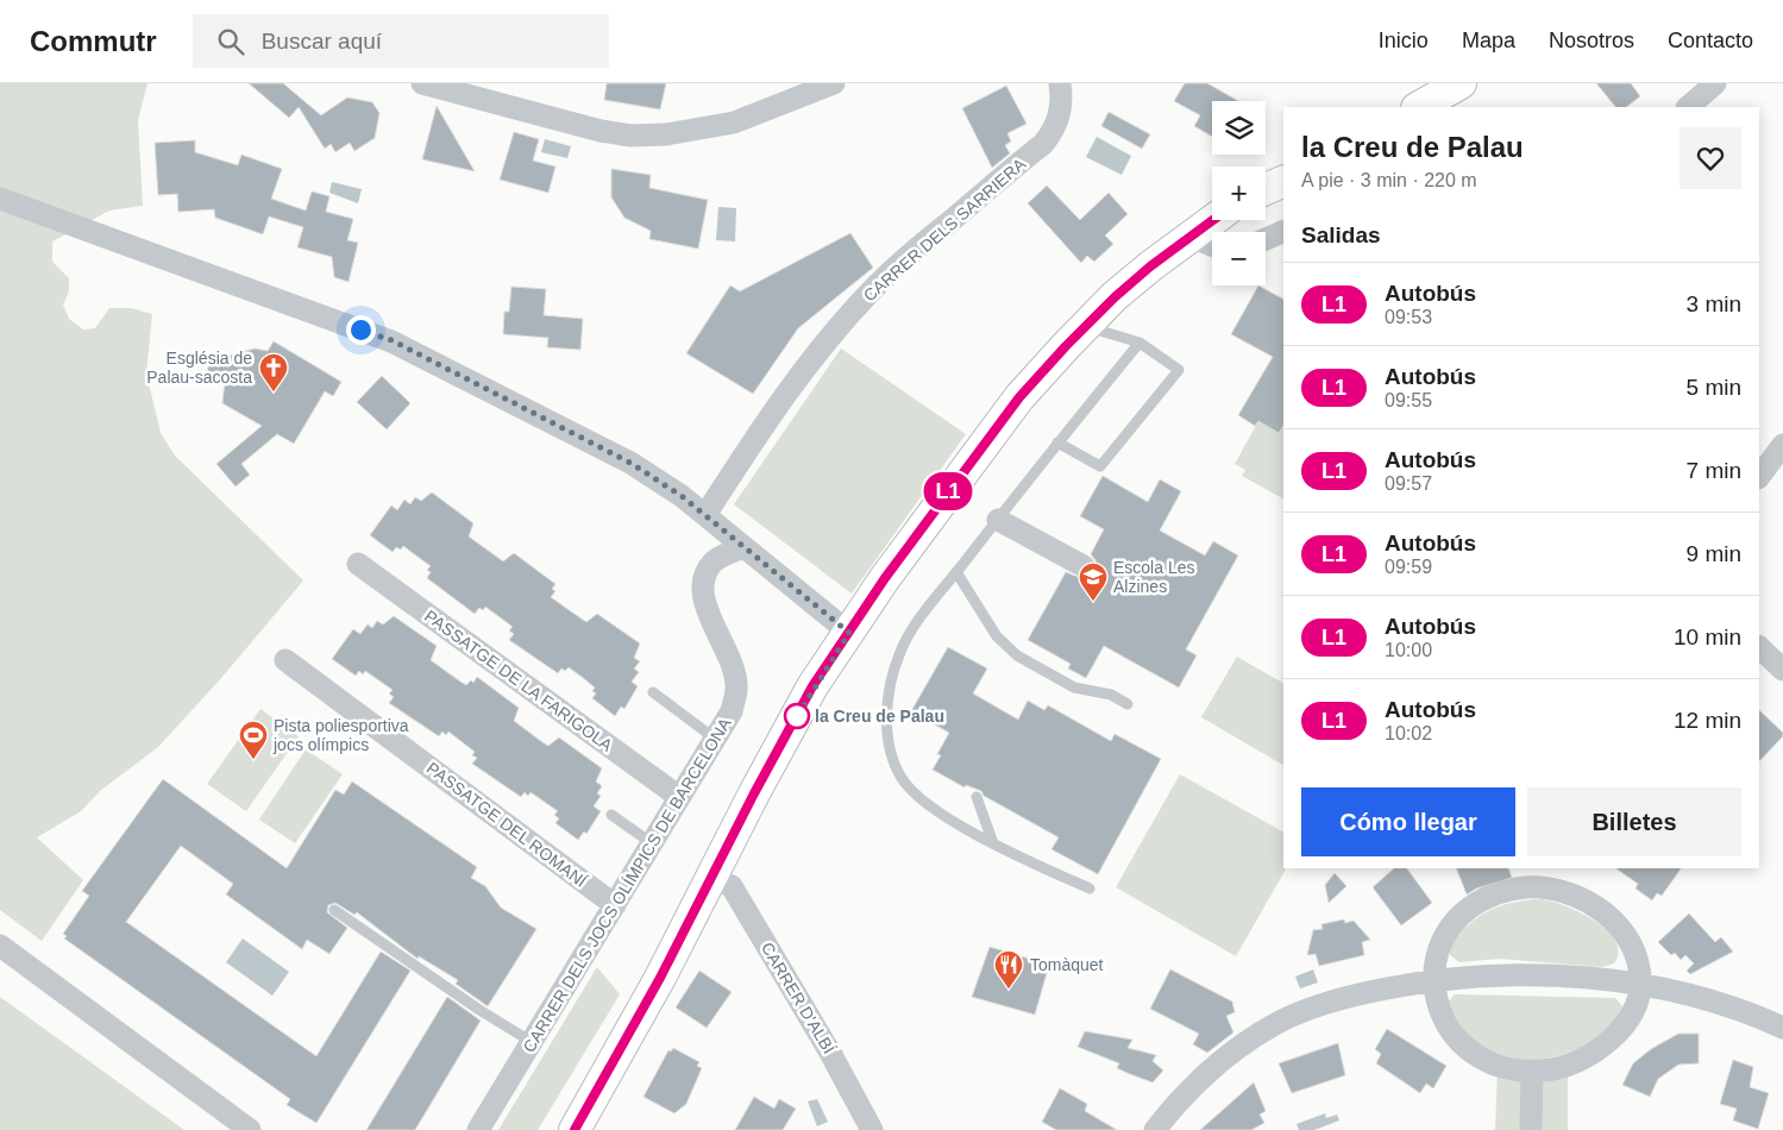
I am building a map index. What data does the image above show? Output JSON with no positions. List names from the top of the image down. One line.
{"streets":{"street":["CARRER DELS SARRIERA","PASSATGE DE LA FARIGOLA","PASSATGE DEL ROMANÍ","CARRER DELS JOCS OLÍMPICS DE BARCELONA","CARRER D'ALBÍ"]},"crossings":[["PASSATGE DE LA FARIGOLA","CARRER DELS JOCS OLÍMPICS DE BARCELONA"],["PASSATGE DEL ROMANÍ","CARRER DELS JOCS OLÍMPICS DE BARCELONA"]],"places":{"church":["Església de Palau-sacosta"],"school or university":["Escola Les Alzines"],"other":["la Creu de Palau"],"sports":["Pista poliesportiva jocs olímpics"],"restaurant":["Tomàquet"]},"lines":["bus line L1"],"page":{"header":"Commutr","search":"Buscar aquí","nav":["Inicio","Mapa","Nosotros","Contacto"],"on_map":"L1","map_buttons":["+","−"],"heading":[["la Creu de Palau","A pie · 3 min · 220 m"],"Salidas"],"list":[{"mark":"L1","name":"Autobús","note":"09:53","value":"3 min"},{"mark":"L1","name":"Autobús","note":"09:55","value":"5 min"},{"mark":"L1","name":"Autobús","note":"09:57","value":"7 min"},{"mark":"L1","name":"Autobús","note":"09:59","value":"9 min"},{"mark":"L1","name":"Autobús","note":"10:00","value":"10 min"},{"mark":"L1","name":"Autobús","note":"10:02","value":"12 min"}],"buttons":["Cómo llegar","Billetes"]}}
